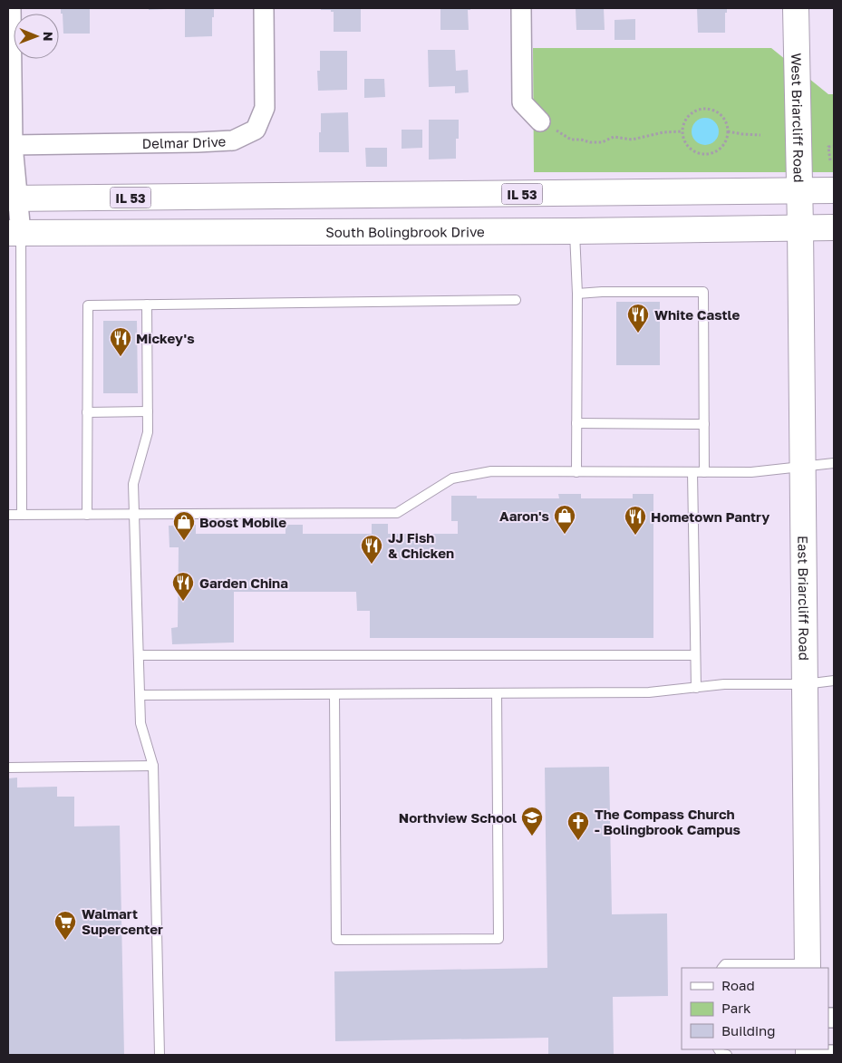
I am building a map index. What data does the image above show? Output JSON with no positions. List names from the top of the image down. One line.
{"streets":{"main road":["West Briarcliff Road","IL 53","South Bolingbrook Drive","East Briarcliff Road"],"street":["Delmar Drive"]},"crossings":[["West Briarcliff Road","IL 53"],["West Briarcliff Road","South Bolingbrook Drive"],["West Briarcliff Road","East Briarcliff Road"],["South Bolingbrook Drive","East Briarcliff Road"]],"places":{"restaurant":["White Castle","Mickey's","Hometown Pantry","JJ Fish & Chicken","Garden China"],"shop":["Aaron's","Boost Mobile"],"school or university":["Northview School"],"church":["The Compass Church - Bolingbrook Campus"],"supermarket":["Walmart Supercenter"]},"legend":["Road","Park","Building"],"north":"right"}
